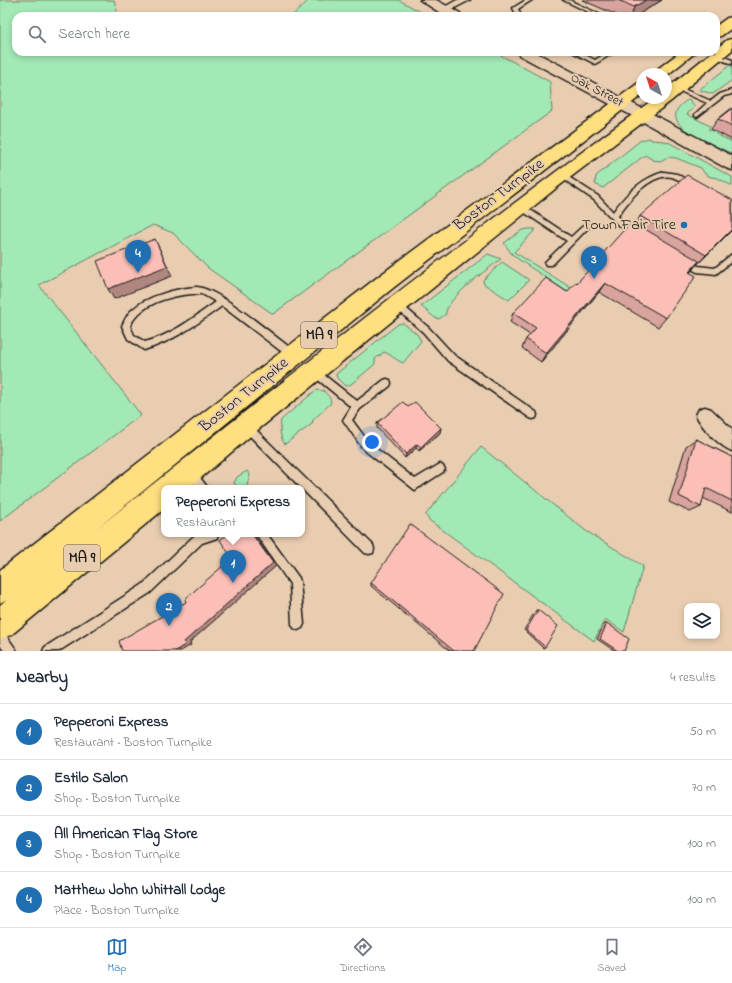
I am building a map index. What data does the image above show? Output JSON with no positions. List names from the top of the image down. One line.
{"streets":{"highway":["Boston Turnpike","MA 9"],"street":["Oak Street"]},"crossings":[["Oak Street","Boston Turnpike"]],"places":["Town Fair Tire"],"north":"top left","page":{"search":"Search here","pins":["4","3","1","2"],"popup":["Pepperoni Express","Restaurant"],"heading":["Nearby","4 results"],"list":[{"mark":"1","name":"Pepperoni Express","note":"Restaurant · Boston Turnpike","value":"50 m"},{"mark":"2","name":"Estilo Salon","note":"Shop · Boston Turnpike","value":"70 m"},{"mark":"3","name":"All American Flag Store","note":"Shop · Boston Turnpike","value":"100 m"},{"mark":"4","name":"Matthew John Whittall Lodge","note":"Place · Boston Turnpike","value":"100 m"}],"nav":["Map","Directions","Saved"]}}
